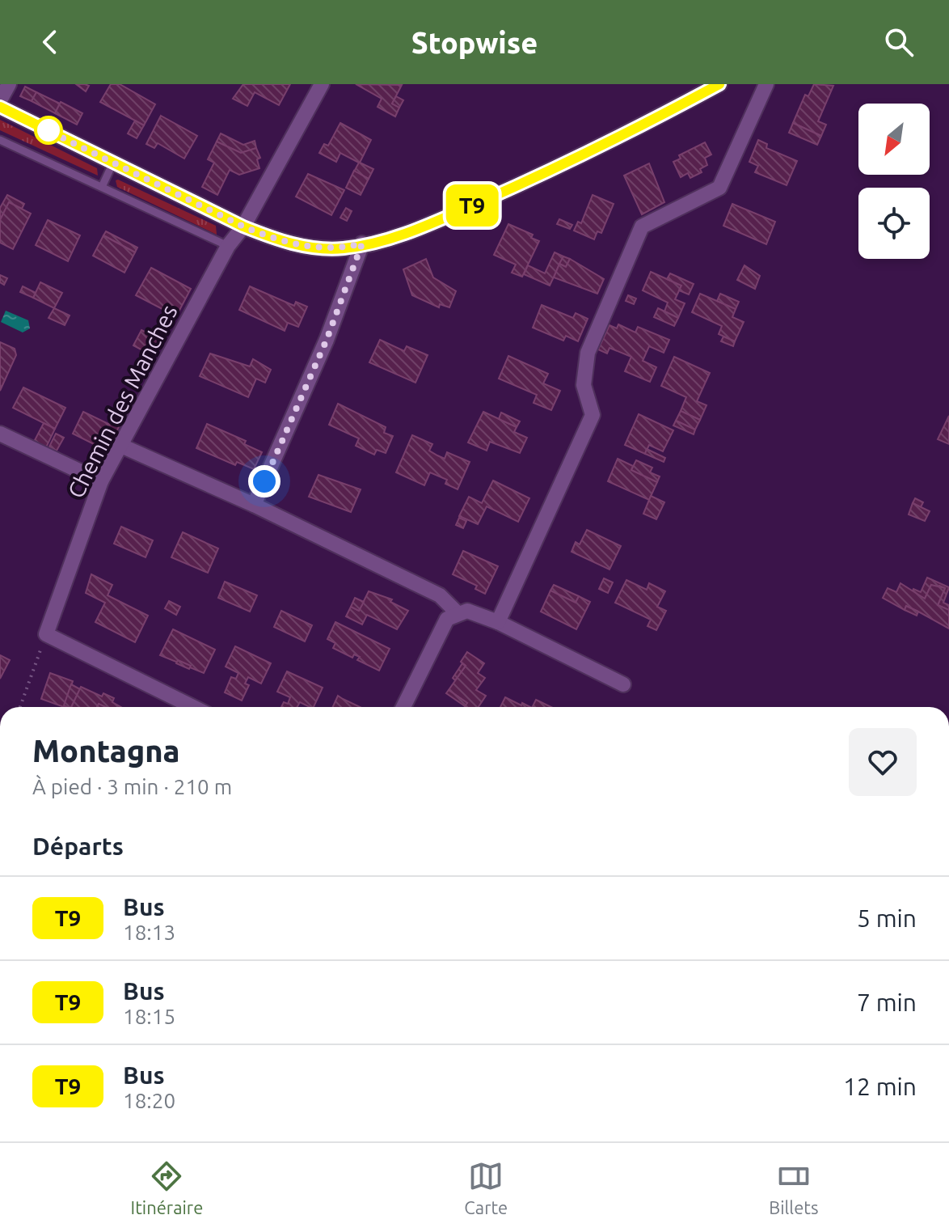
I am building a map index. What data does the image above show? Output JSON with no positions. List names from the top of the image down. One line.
{"streets":{"street":["Chemin des Manches"]},"lines":["bus line T9"],"north":"bottom left","page":{"header":"Stopwise","on_map":"T9","heading":[["Montagna","À pied · 3 min · 210 m"],"Départs"],"list":[{"mark":"T9","name":"Bus","note":"18:13","value":"5 min"},{"mark":"T9","name":"Bus","note":"18:15","value":"7 min"},{"mark":"T9","name":"Bus","note":"18:20","value":"12 min"}],"tabs":["Itinéraire","Carte","Billets"]}}
